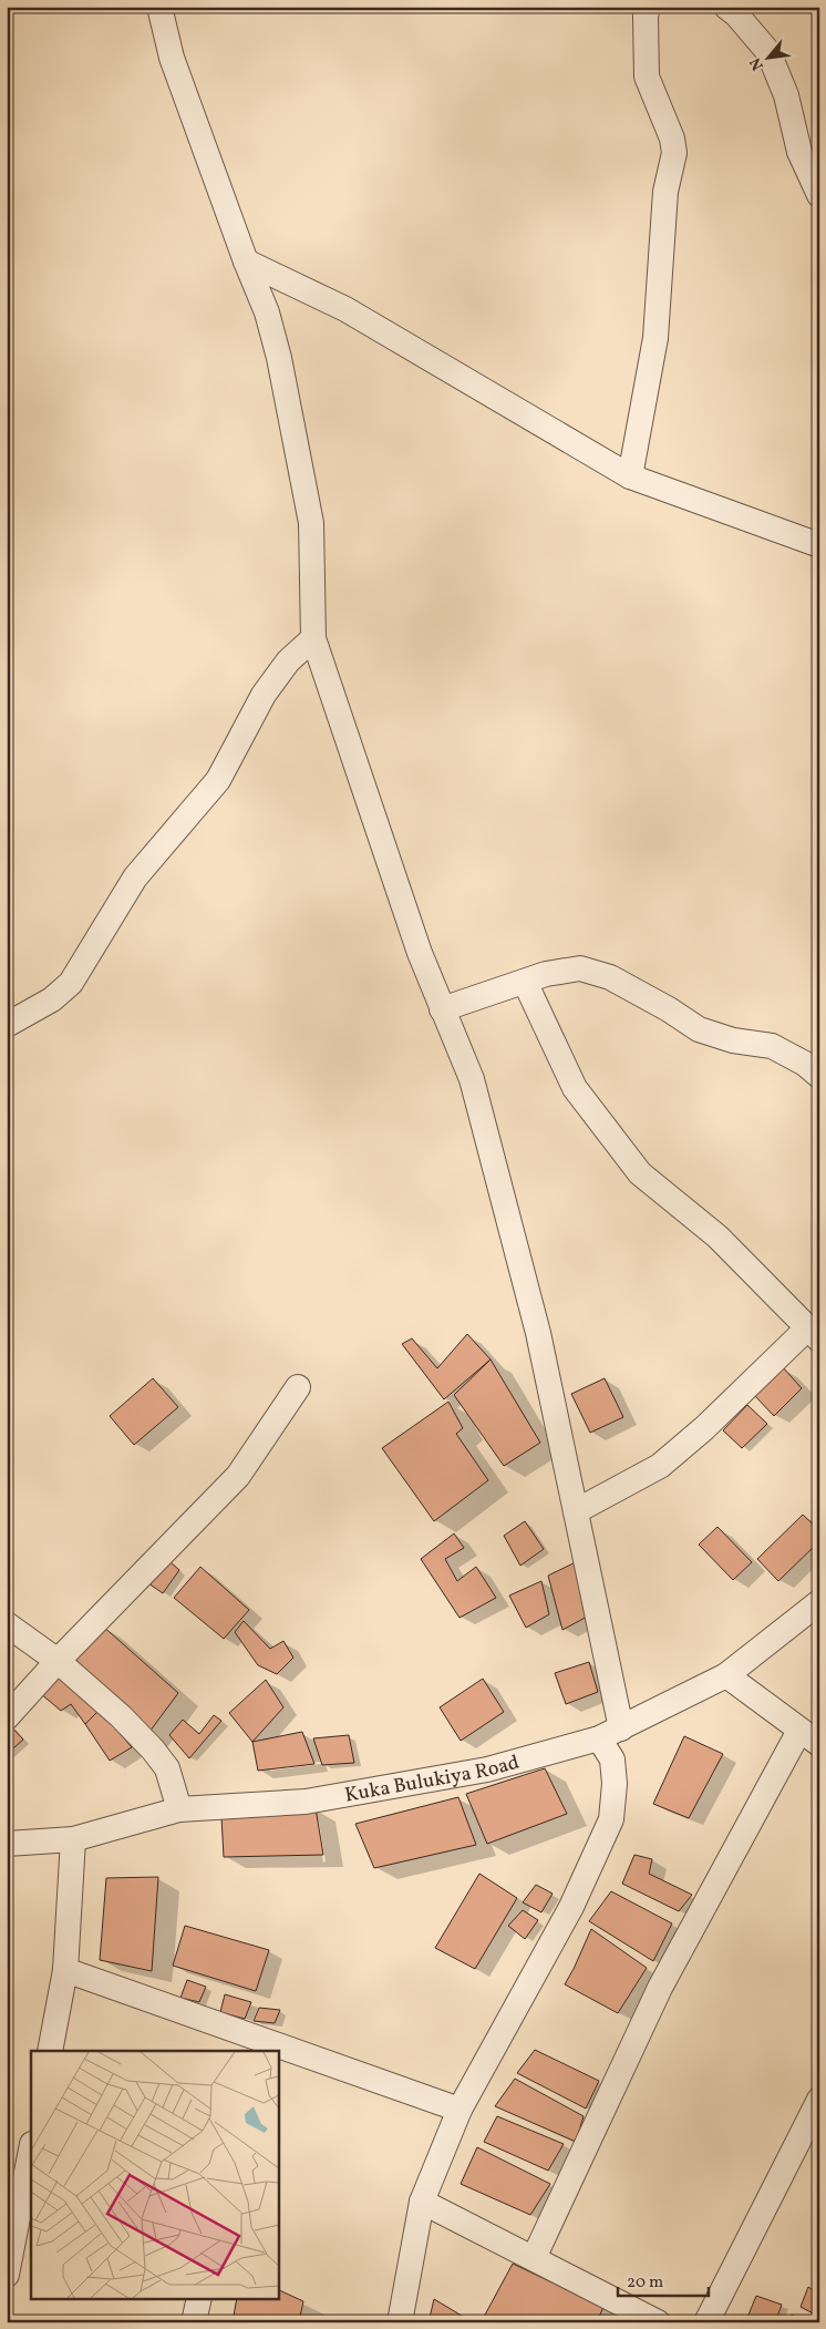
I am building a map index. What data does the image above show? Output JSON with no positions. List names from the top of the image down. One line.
{"streets":{"street":["Kuka Bulukiya Road"]},"scale_bar":"20 m","north":"bottom left"}
